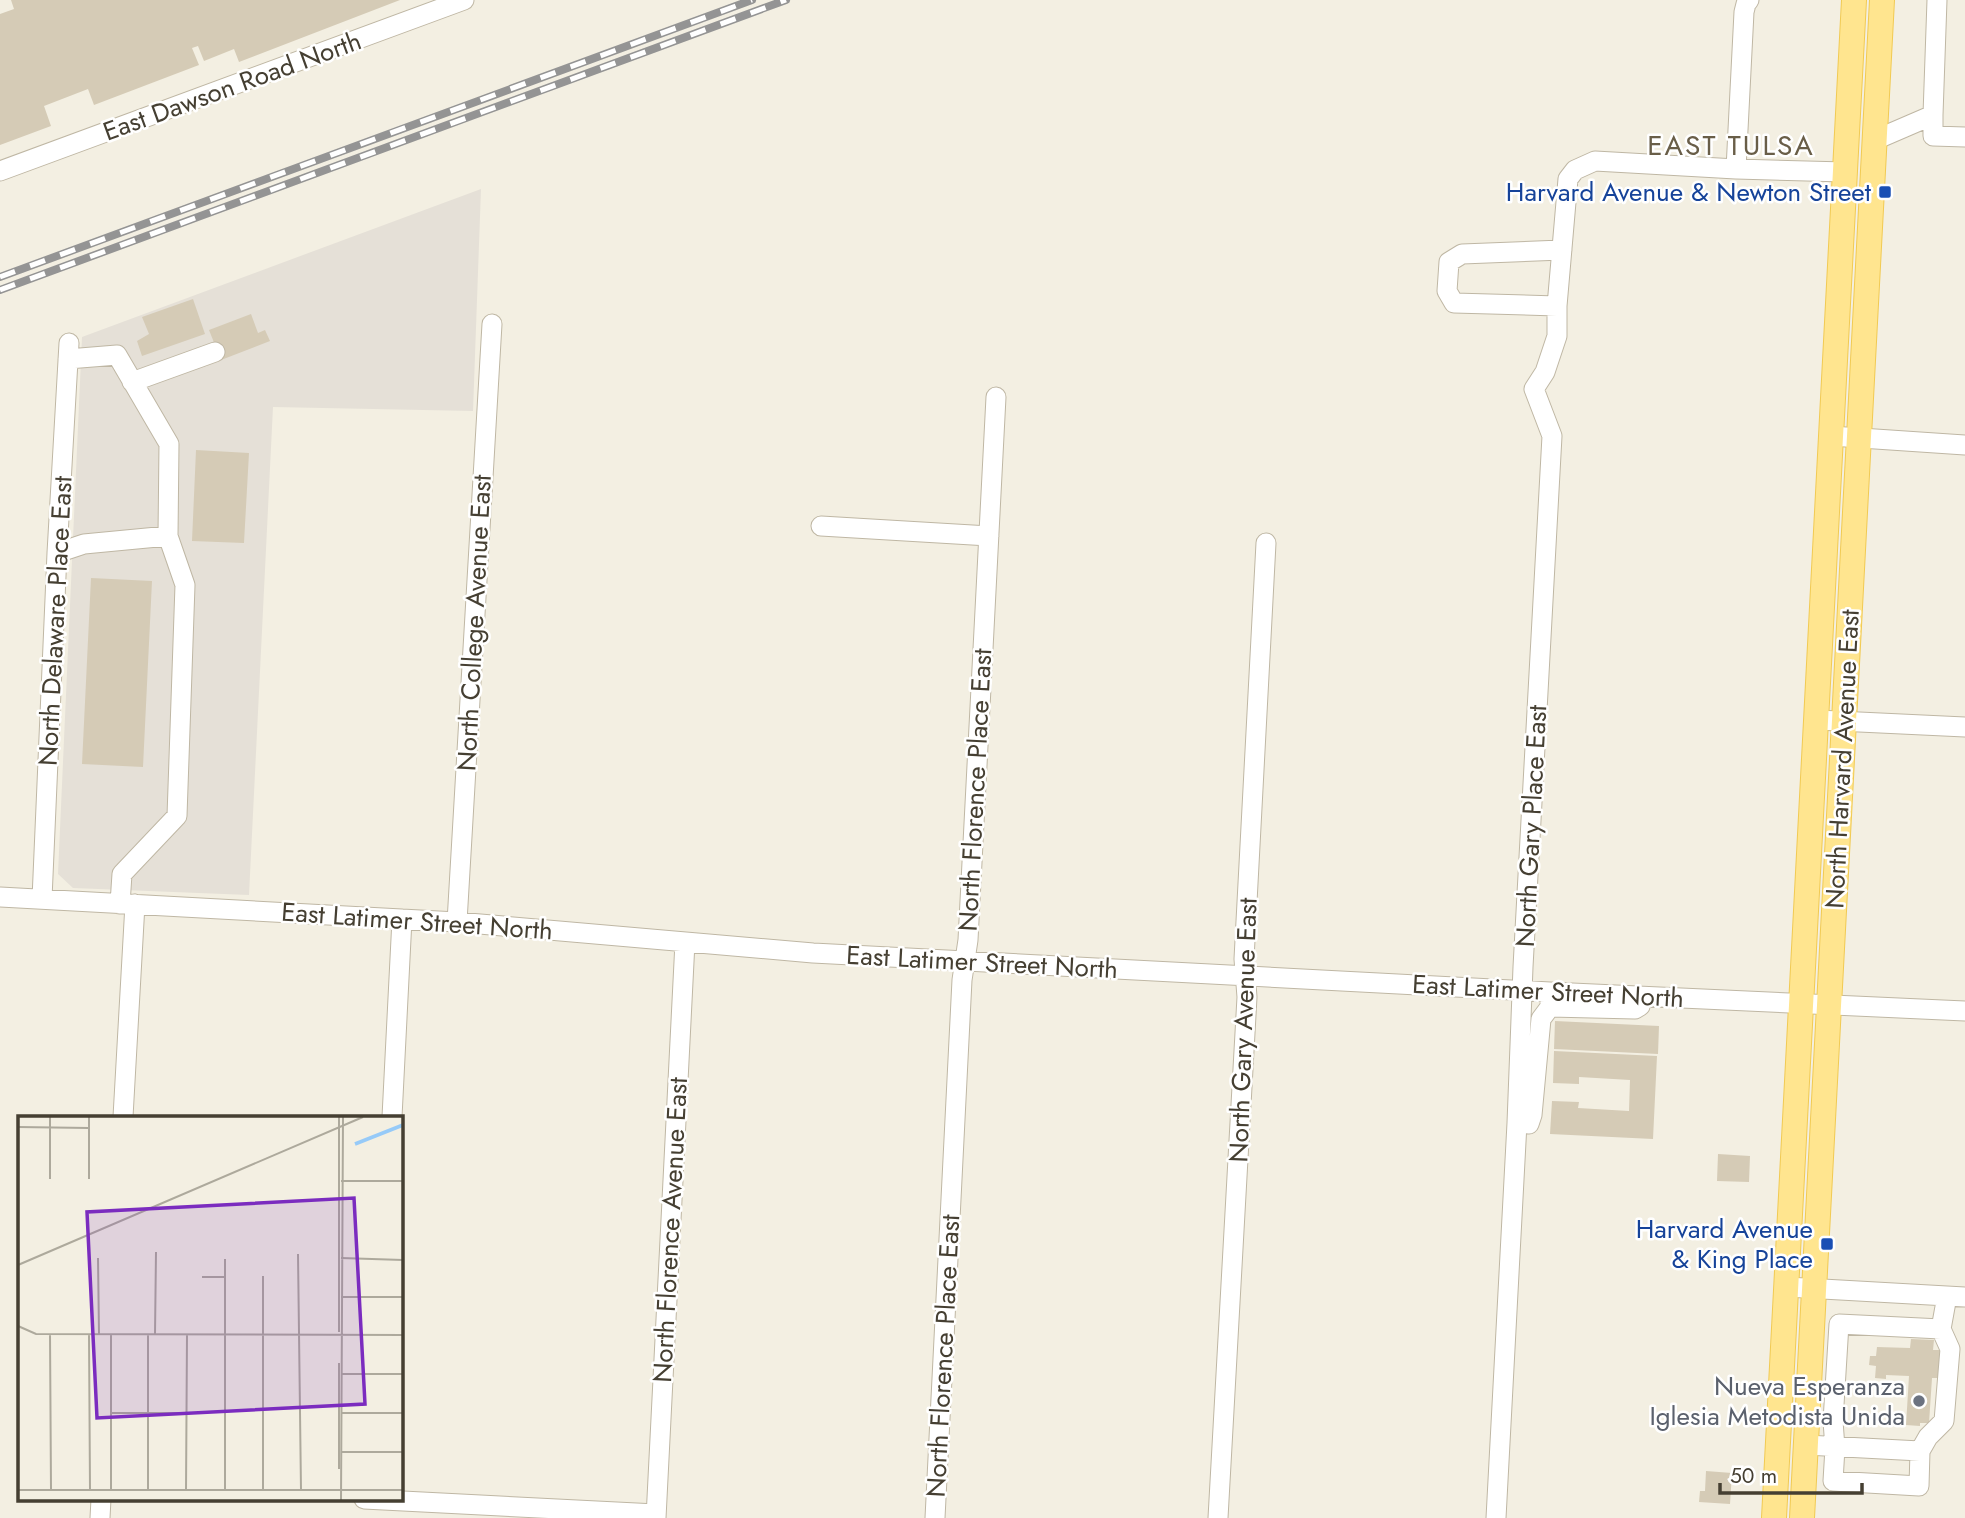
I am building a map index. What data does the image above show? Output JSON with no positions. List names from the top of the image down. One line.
{"streets":{"main road":["North Harvard Avenue East"],"street":["East Dawson Road North","North Delaware Place East","North College Avenue East","North Florence Place East","North Gary Place East","East Latimer Street North","North Gary Avenue East","North Florence Avenue East"]},"crossings":[["North Delaware Place East","East Latimer Street North"],["North College Avenue East","East Latimer Street North"],["North Harvard Avenue East","East Latimer Street North"],["North Florence Place East","East Latimer Street North"],["North Gary Place East","East Latimer Street North"],["East Latimer Street North","North Gary Avenue East"],["East Latimer Street North","North Florence Avenue East"]],"districts":["EAST TULSA"],"places":{"transit":["Harvard Avenue & Newton Street","Harvard Avenue & King Place"],"other":["Nueva Esperanza Iglesia Metodista Unida"]},"scale_bar":"50 m"}
